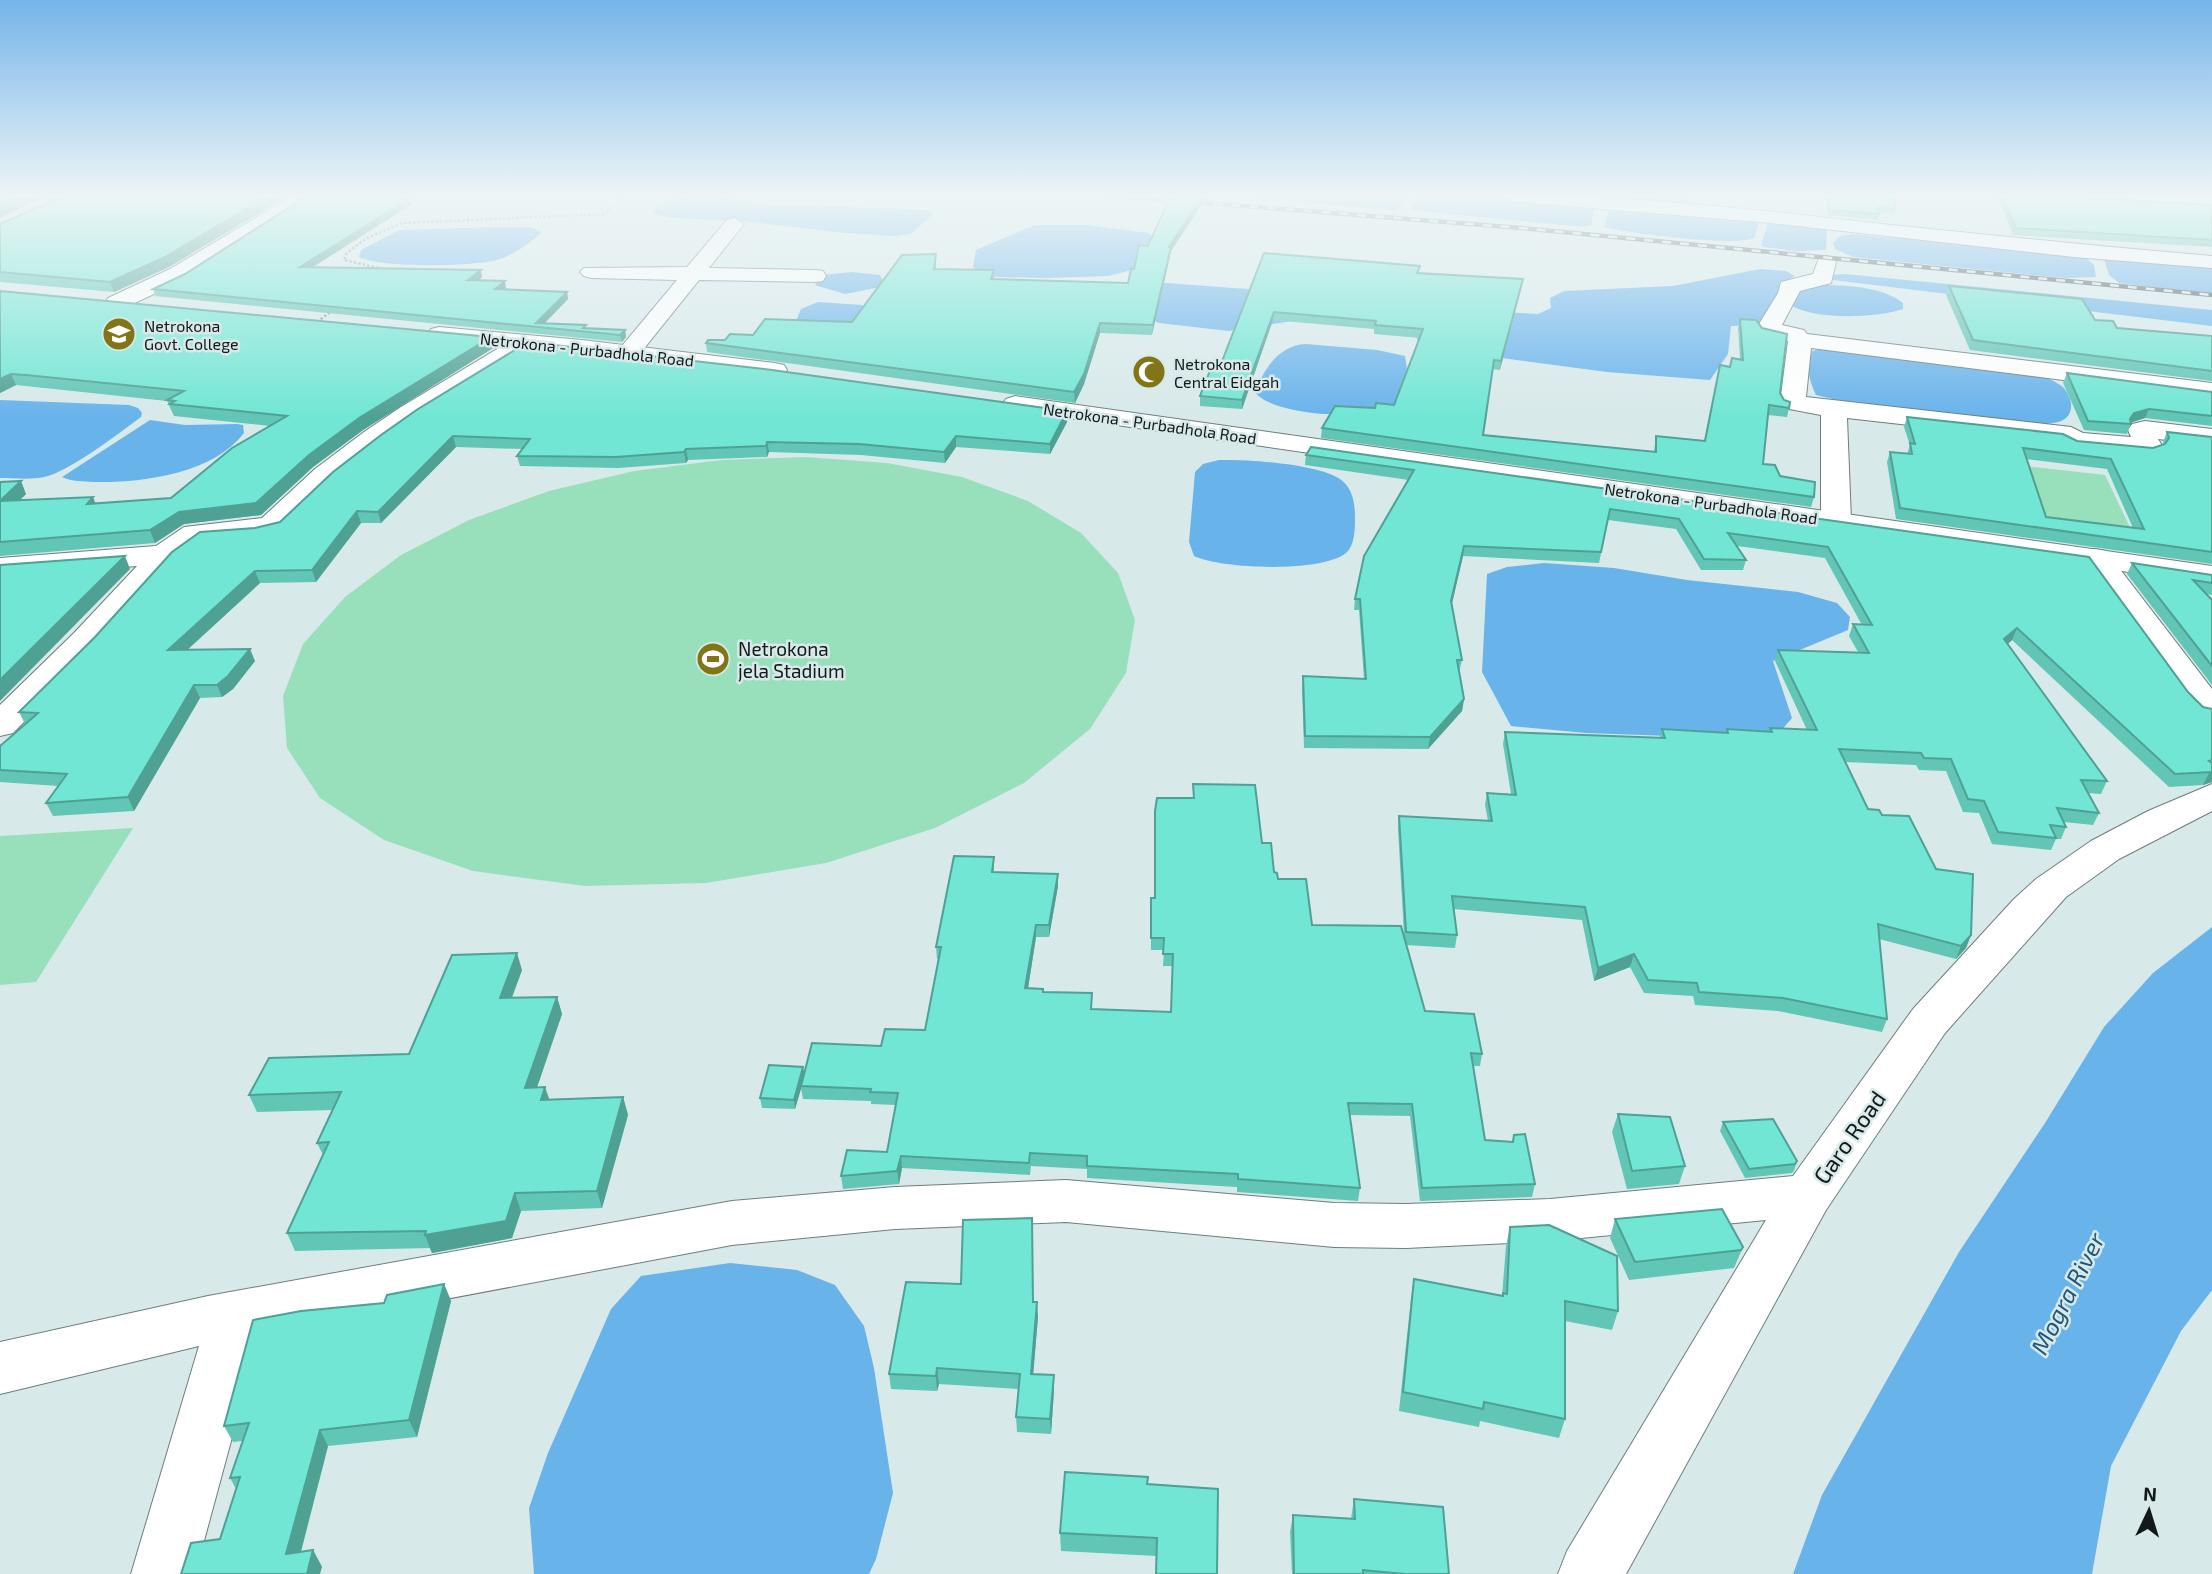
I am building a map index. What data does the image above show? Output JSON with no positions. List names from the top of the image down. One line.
{"streets":{"street":["Netrokona - Purbadhola Road","Garo Road"]},"water":["Mogra River"],"places":{"school or university":["Netrokona Govt. College"],"mosque":["Netrokona Central Eidgah"],"sports":["Netrokona jela Stadium"]},"north":"top"}
